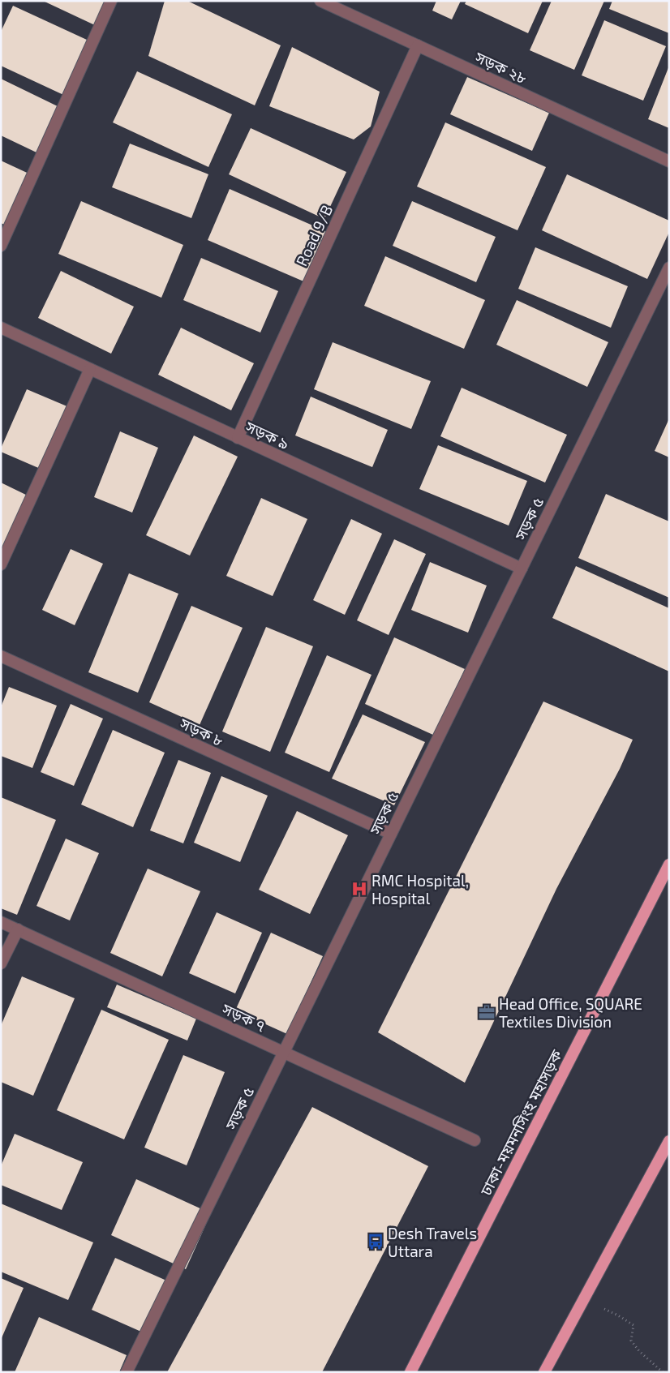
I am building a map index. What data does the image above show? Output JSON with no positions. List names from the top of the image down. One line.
{"streets":{"highway":["ঢাকা-ময়মনসিংহ মহাসড়ক"],"street":["সড়ক ২৮","Road 9/B","সড়ক ৯","সড়ক ৫","সড়ক ৮","সড়ক ৭"]},"crossings":[["সড়ক ২৮","Road 9/B"],["Road 9/B","সড়ক ৯"],["সড়ক ৯","সড়ক ৫"],["সড়ক ৫","সড়ক ৮"],["সড়ক ৫","সড়ক ৭"]],"places":{"hospital":["RMC Hospital, Hospital"],"office":["Head Office, SQUARE Textiles Division"],"bus stop":["Desh Travels Uttara"]}}
